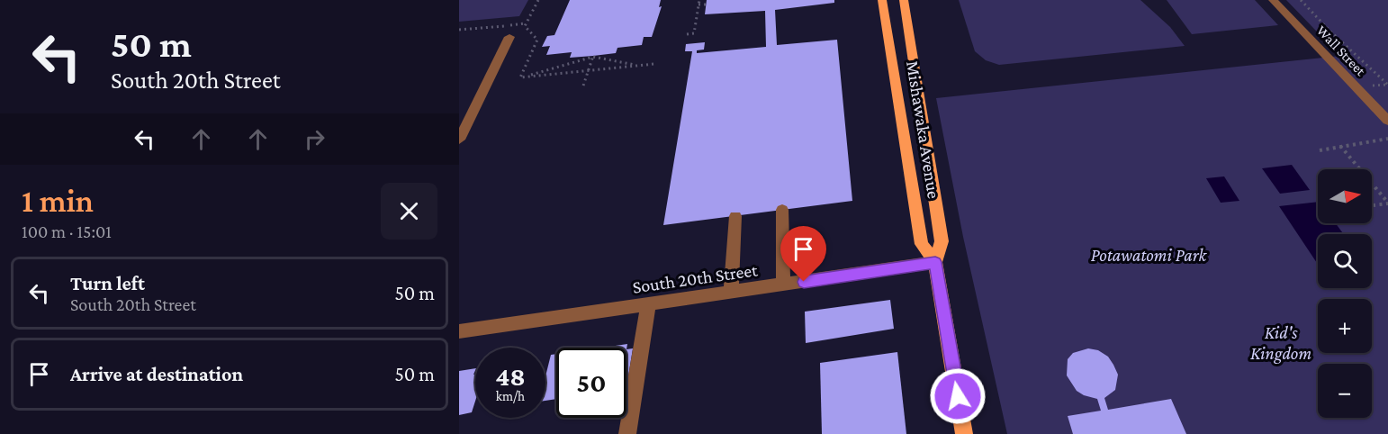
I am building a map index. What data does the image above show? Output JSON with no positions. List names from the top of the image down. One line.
{"streets":{"main road":["Mishawaka Avenue"],"street":["Wall Street","South 20th Street"]},"crossings":[["Mishawaka Avenue","South 20th Street"]],"parks":["Potawatomi Park","Kid's Kingdom"],"north":"right","page":{"turn":["50 m","South 20th Street"],"heading":["1 min","100 m · 15:01"],"map_buttons":["+","−"],"list":[{"name":"Turn left","note":"South 20th Street","value":"50 m"},{"name":"Arrive at destination","value":"50 m"}],"speed":"48 km/h","limit":"50"}}
